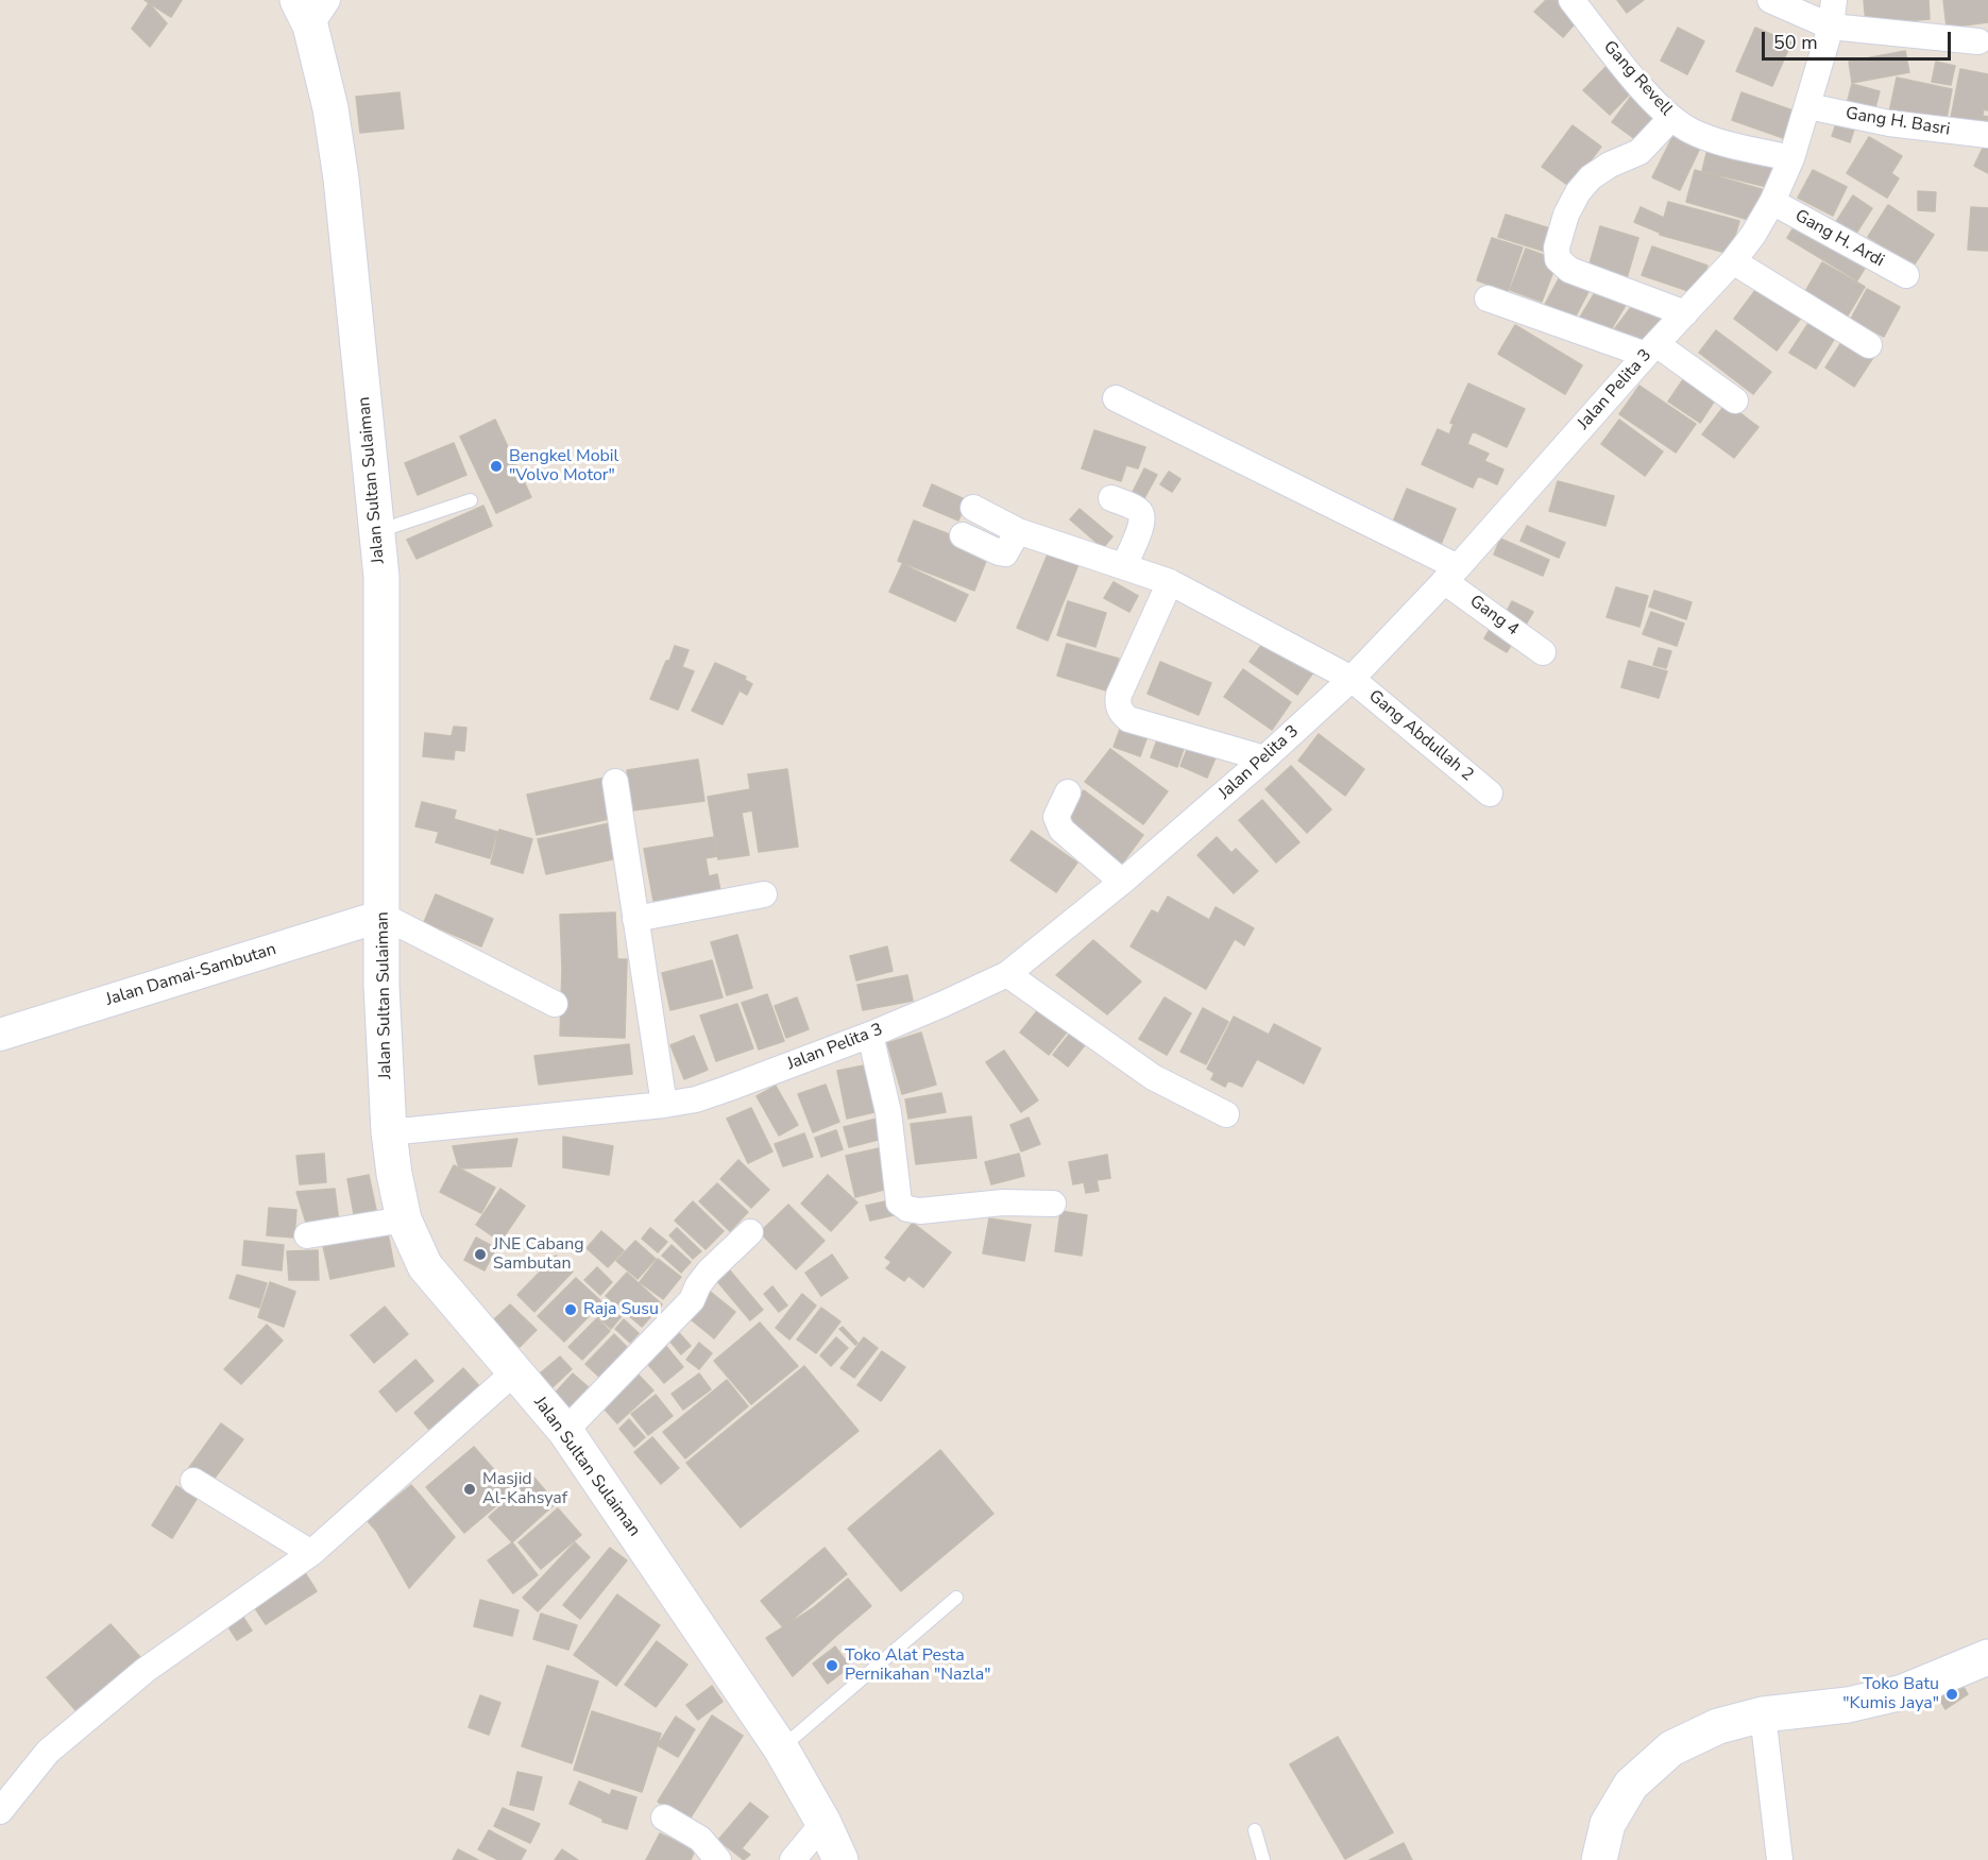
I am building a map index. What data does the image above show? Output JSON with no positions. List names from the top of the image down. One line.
{"streets":{"main road":["Jalan Sultan Sulaiman"],"street":["Gang Revell","Gang H. Basri","Gang H. Ardi","Jalan Pelita 3","Gang 4","Gang Abdullah 2","Jalan Damai-Sambutan"]},"crossings":[["Gang Revell","Jalan Pelita 3"],["Gang H. Basri","Jalan Pelita 3"],["Gang H. Ardi","Jalan Pelita 3"],["Jalan Pelita 3","Jalan Sultan Sulaiman"],["Jalan Pelita 3","Gang 4"],["Jalan Pelita 3","Gang Abdullah 2"],["Jalan Sultan Sulaiman","Jalan Damai-Sambutan"]],"places":["Bengkel Mobil \"Volvo Motor\"","JNE Cabang Sambutan","Raja Susu","Masjid Al-Kahsyaf","Toko Alat Pesta Pernikahan \"Nazla\"","Toko Batu \"Kumis Jaya\""],"scale_bar":"50 m"}
